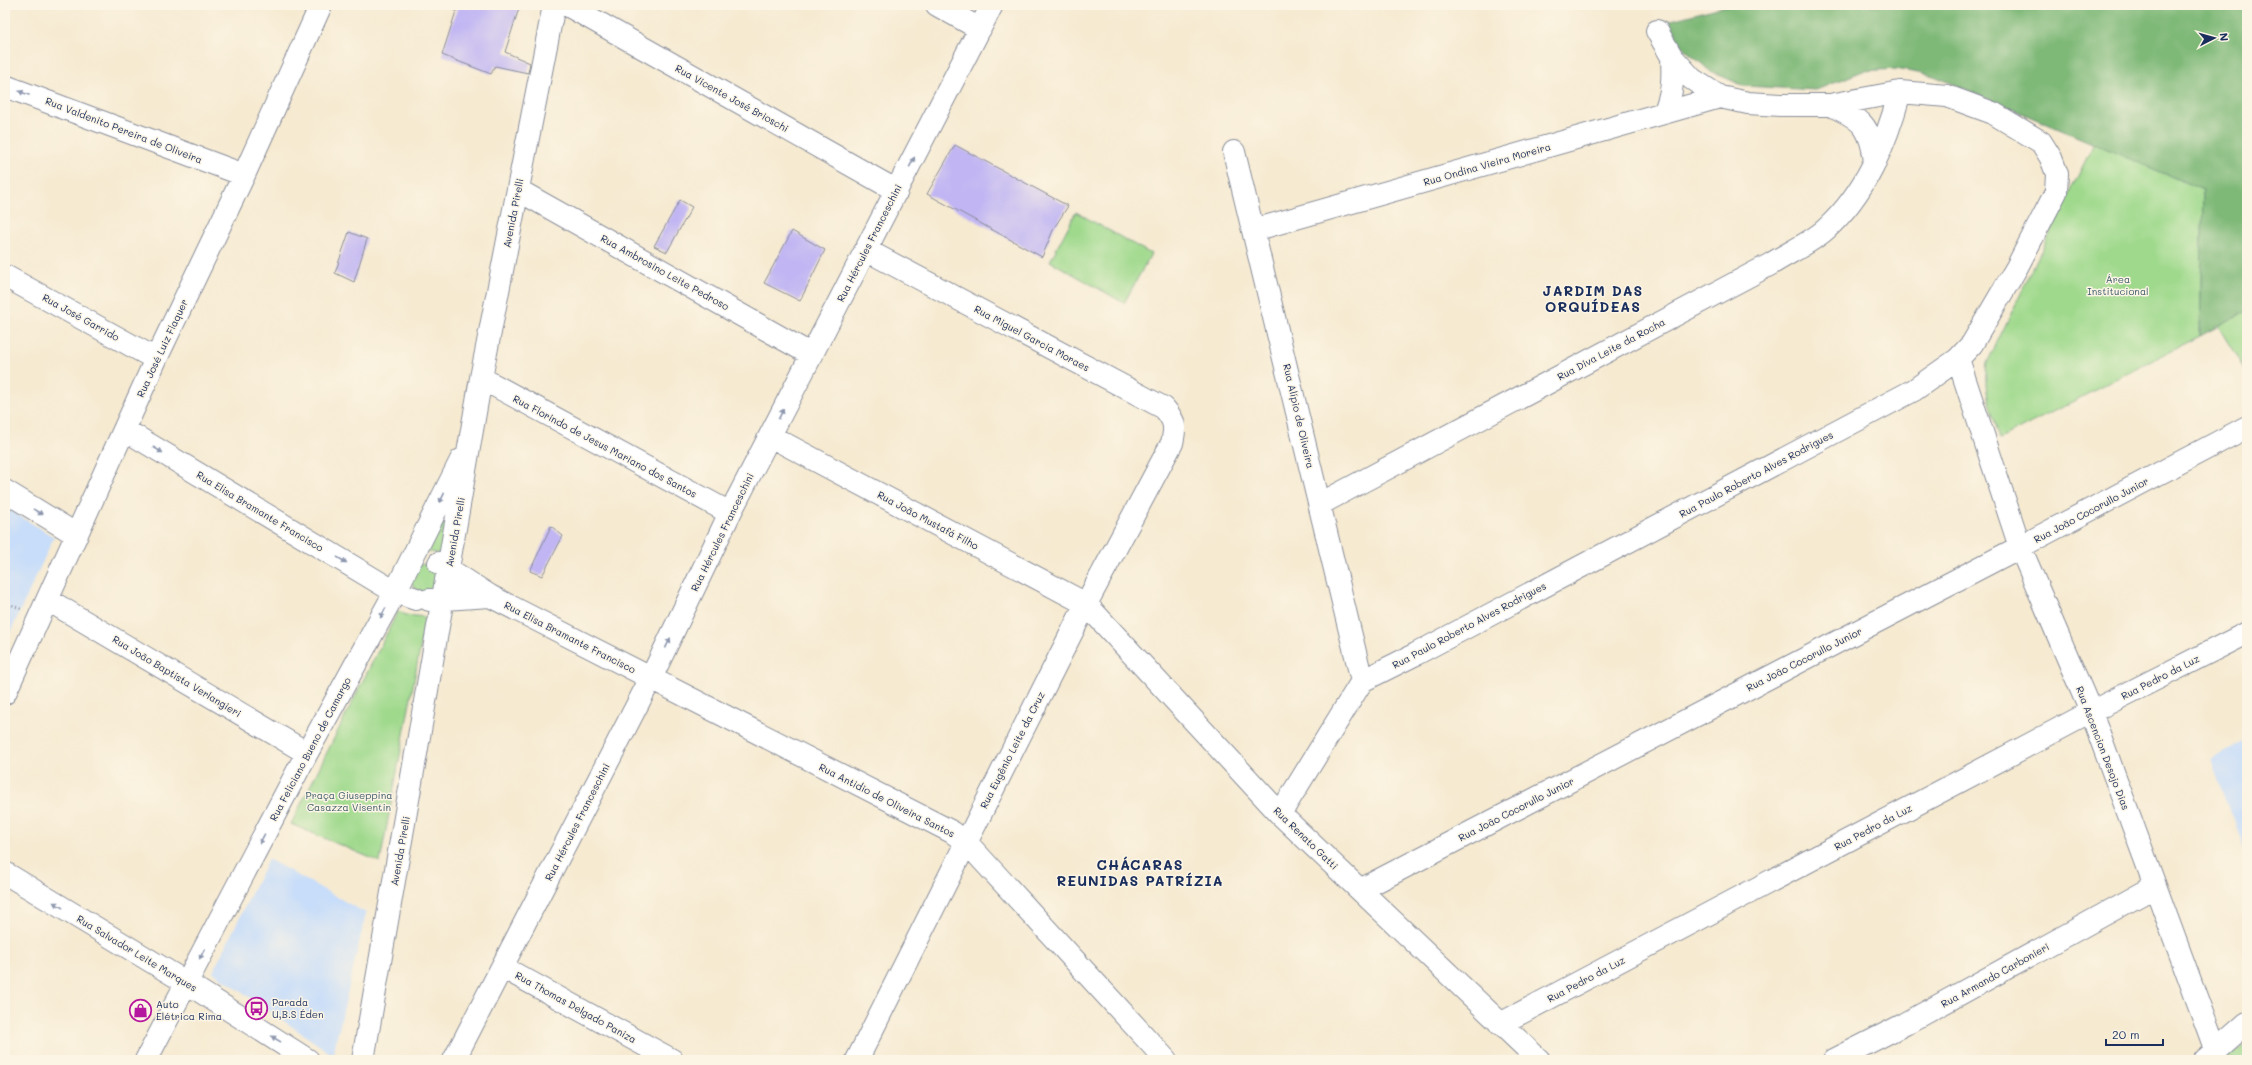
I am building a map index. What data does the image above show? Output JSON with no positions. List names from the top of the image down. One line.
{"streets":{"street":["Rua Vicente José Brioschi","Rua Valdenito Pereira de Oliveira","Rua Ondina Vieira Moreira","Avenida Pirelli","Rua Hércules Franceschini","Rua Ambrosino Leite Pedroso","Rua José Garrido","Rua Miguel Garcia Moraes","Rua José Luiz Flaquer","Rua Diva Leite da Rocha","Rua Alípio de Oliveira","Rua Florindo de Jesus Mariano dos Santos","Rua Paulo Roberto Alves Rodrigues","Rua João Cocorullo Junior","Rua Elisa Bramante Francisco","Rua João Mustafá Filho","Rua João Baptista Verlangieri","Rua Pedro da Luz","Rua Ascencion Desojo Dias","Rua Feliciano Bueno de Camargo","Rua Eugênio Leite da Cruz","Rua Antidio de Oliveira Santos","Rua Renato Gatti","Rua Salvador Leite Marques","Rua Armando Carbonieri","Rua Thomas Delgado Paniza"]},"crossings":[["Rua Vicente José Brioschi","Rua Hércules Franceschini"],["Rua Valdenito Pereira de Oliveira","Rua José Luiz Flaquer"],["Rua Ondina Vieira Moreira","Rua Alípio de Oliveira"],["Avenida Pirelli","Rua Ambrosino Leite Pedroso"],["Avenida Pirelli","Rua Florindo de Jesus Mariano dos Santos"],["Avenida Pirelli","Rua Elisa Bramante Francisco"],["Avenida Pirelli","Rua Feliciano Bueno de Camargo"],["Rua Hércules Franceschini","Rua Ambrosino Leite Pedroso"],["Rua Hércules Franceschini","Rua Miguel Garcia Moraes"],["Rua Hércules Franceschini","Rua Florindo de Jesus Mariano dos Santos"],["Rua Hércules Franceschini","Rua Elisa Bramante Francisco"],["Rua Hércules Franceschini","Rua João Mustafá Filho"],["Rua Hércules Franceschini","Rua Antidio de Oliveira Santos"],["Rua Hércules Franceschini","Rua Thomas Delgado Paniza"],["Rua José Garrido","Rua José Luiz Flaquer"],["Rua Miguel Garcia Moraes","Rua Eugênio Leite da Cruz"],["Rua José Luiz Flaquer","Rua Elisa Bramante Francisco"],["Rua José Luiz Flaquer","Rua João Baptista Verlangieri"],["Rua Diva Leite da Rocha","Rua Alípio de Oliveira"],["Rua Diva Leite da Rocha","Rua Paulo Roberto Alves Rodrigues"],["Rua Alípio de Oliveira","Rua Paulo Roberto Alves Rodrigues"],["Rua Paulo Roberto Alves Rodrigues","Rua Ascencion Desojo Dias"],["Rua João Cocorullo Junior","Rua Ascencion Desojo Dias"],["Rua João Cocorullo Junior","Rua Renato Gatti"],["Rua Elisa Bramante Francisco","Rua Feliciano Bueno de Camargo"],["Rua Elisa Bramante Francisco","Rua Antidio de Oliveira Santos"],["Rua João Mustafá Filho","Rua Eugênio Leite da Cruz"],["Rua João Mustafá Filho","Rua Renato Gatti"],["Rua João Baptista Verlangieri","Rua Feliciano Bueno de Camargo"],["Rua Pedro da Luz","Rua Ascencion Desojo Dias"],["Rua Pedro da Luz","Rua Renato Gatti"],["Rua Ascencion Desojo Dias","Rua Armando Carbonieri"],["Rua Feliciano Bueno de Camargo","Rua Salvador Leite Marques"],["Rua Eugênio Leite da Cruz","Rua Antidio de Oliveira Santos"],["Rua Eugênio Leite da Cruz","Rua Renato Gatti"]],"one_way":["Rua Valdenito Pereira de Oliveira","Rua Hércules Franceschini","Rua Elisa Bramante Francisco","Rua Feliciano Bueno de Camargo","Rua Salvador Leite Marques"],"districts":["JARDIM DAS ORQUÍDEAS","CHÁCARAS REUNIDAS PATRÍZIA"],"parks":["Área Institucional","Praça Giuseppina Casazza Visentin"],"places":{"bus stop":["Parada U,B.S Éden"],"shop":["Auto Elétrica Rima"]},"scale_bar":"20 m","north":"right"}
